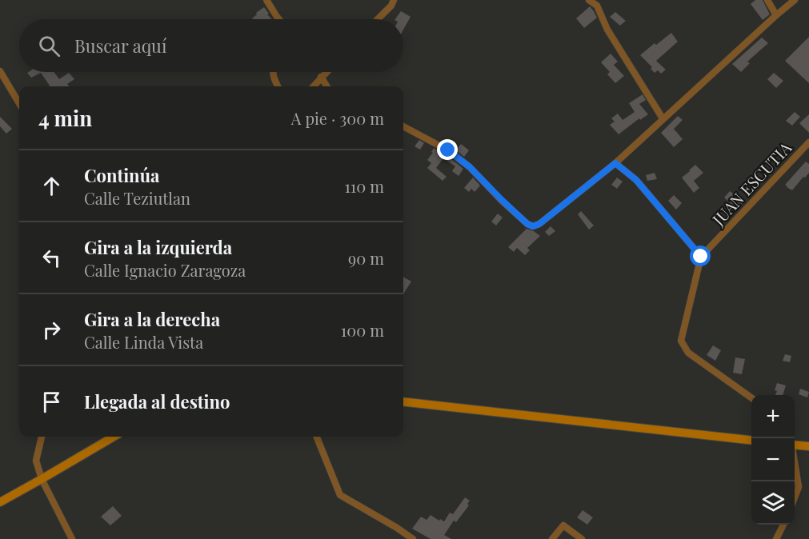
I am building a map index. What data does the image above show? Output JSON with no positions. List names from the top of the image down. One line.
{"streets":{"street":["JUAN ESCUTIA"]},"page":{"search":"Buscar aquí","heading":["4 min","A pie · 300 m"],"list":[["Continúa","Calle Teziutlan","110 m"],["Gira a la izquierda","Calle Ignacio Zaragoza","90 m"],["Gira a la derecha","Calle Linda Vista","100 m"],"Llegada al destino"],"map_buttons":["+","−"]}}
